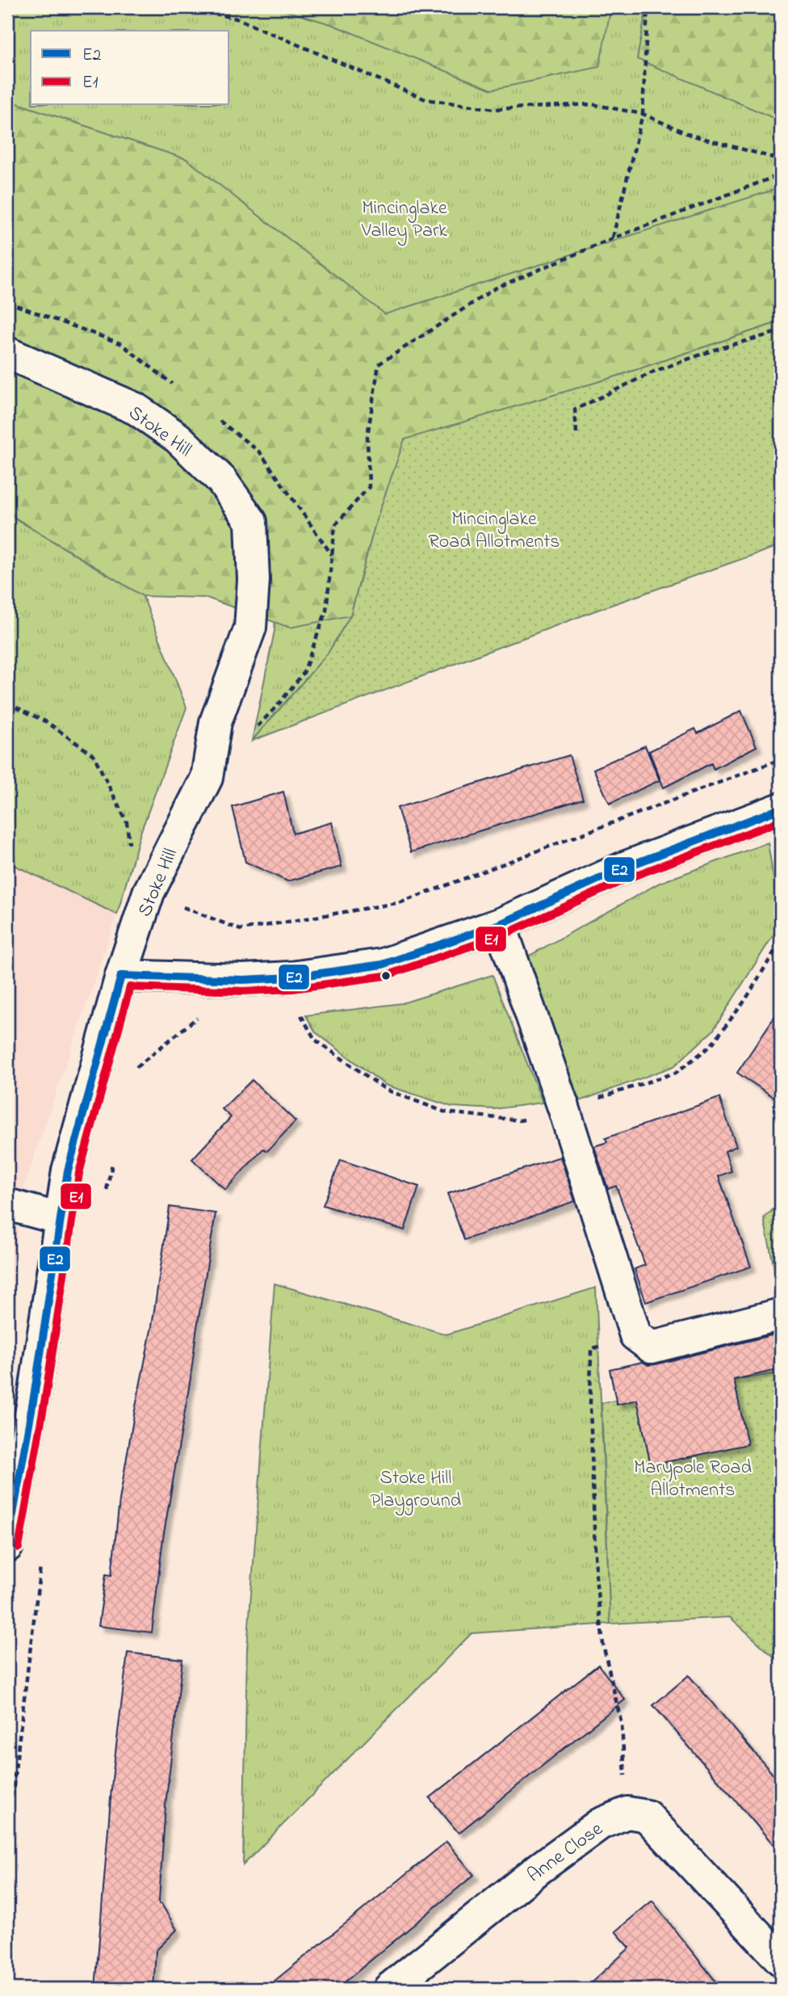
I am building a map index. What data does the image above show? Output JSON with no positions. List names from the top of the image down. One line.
{"streets":{"street":["Stoke Hill","Anne Close"]},"parks":["Mincinglake Valley Park","Mincinglake Road Allotments","Marypole Road Allotments","Stoke Hill Playground"],"lines":["transit line E2","transit line E1"],"legend":["E2","E1"]}
